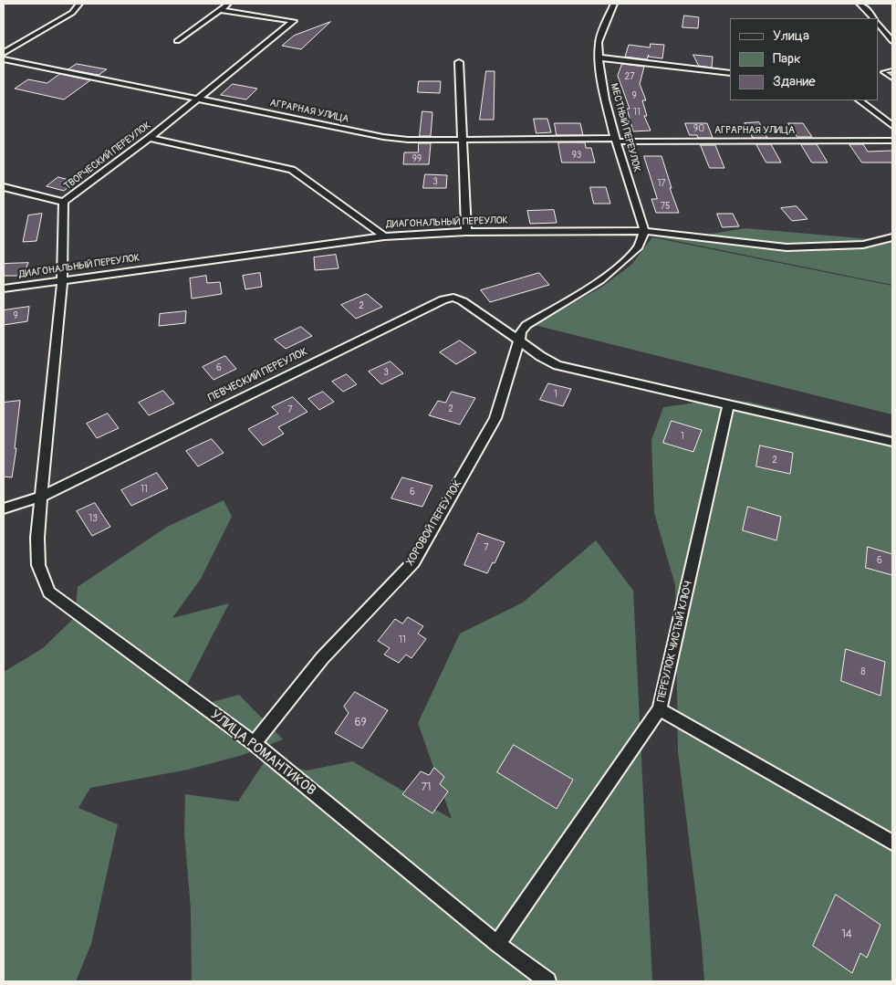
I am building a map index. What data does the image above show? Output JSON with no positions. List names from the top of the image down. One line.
{"streets":{"street":["АГРАРНАЯ УЛИЦА","МЕСТНЫЙ ПЕРЕУЛОК","ТВОРЧЕСКИЙ ПЕРЕУЛОК","ДИАГОНАЛЬНЫЙ ПЕРЕУЛОК","ПЕВЧЕСКИЙ ПЕРЕУЛОК","ХОРОВОЙ ПЕРЕУЛОК","ПЕРЕУЛОК ЧИСТЫЙ КЛЮЧ","УЛИЦА РОМАНТИКОВ"]},"crossings":[["АГРАРНАЯ УЛИЦА","МЕСТНЫЙ ПЕРЕУЛОК"],["АГРАРНАЯ УЛИЦА","ТВОРЧЕСКИЙ ПЕРЕУЛОК"],["МЕСТНЫЙ ПЕРЕУЛОК","ДИАГОНАЛЬНЫЙ ПЕРЕУЛОК"],["МЕСТНЫЙ ПЕРЕУЛОК","ХОРОВОЙ ПЕРЕУЛОК"],["ТВОРЧЕСКИЙ ПЕРЕУЛОК","ДИАГОНАЛЬНЫЙ ПЕРЕУЛОК"],["ТВОРЧЕСКИЙ ПЕРЕУЛОК","ПЕВЧЕСКИЙ ПЕРЕУЛОК"],["ТВОРЧЕСКИЙ ПЕРЕУЛОК","УЛИЦА РОМАНТИКОВ"],["ДИАГОНАЛЬНЫЙ ПЕРЕУЛОК","ХОРОВОЙ ПЕРЕУЛОК"],["ПЕВЧЕСКИЙ ПЕРЕУЛОК","ХОРОВОЙ ПЕРЕУЛОК"],["ПЕВЧЕСКИЙ ПЕРЕУЛОК","ПЕРЕУЛОК ЧИСТЫЙ КЛЮЧ"],["ПЕВЧЕСКИЙ ПЕРЕУЛОК","УЛИЦА РОМАНТИКОВ"],["ХОРОВОЙ ПЕРЕУЛОК","УЛИЦА РОМАНТИКОВ"],["ПЕРЕУЛОК ЧИСТЫЙ КЛЮЧ","УЛИЦА РОМАНТИКОВ"]],"house_numbers":["27","9","11","90","93","99","3","17","75","2","9","6","3","1","2","7","1","2","11","6","13","7","6","11","8","69","71","14"],"legend":["Улица","Парк","Здание"]}
